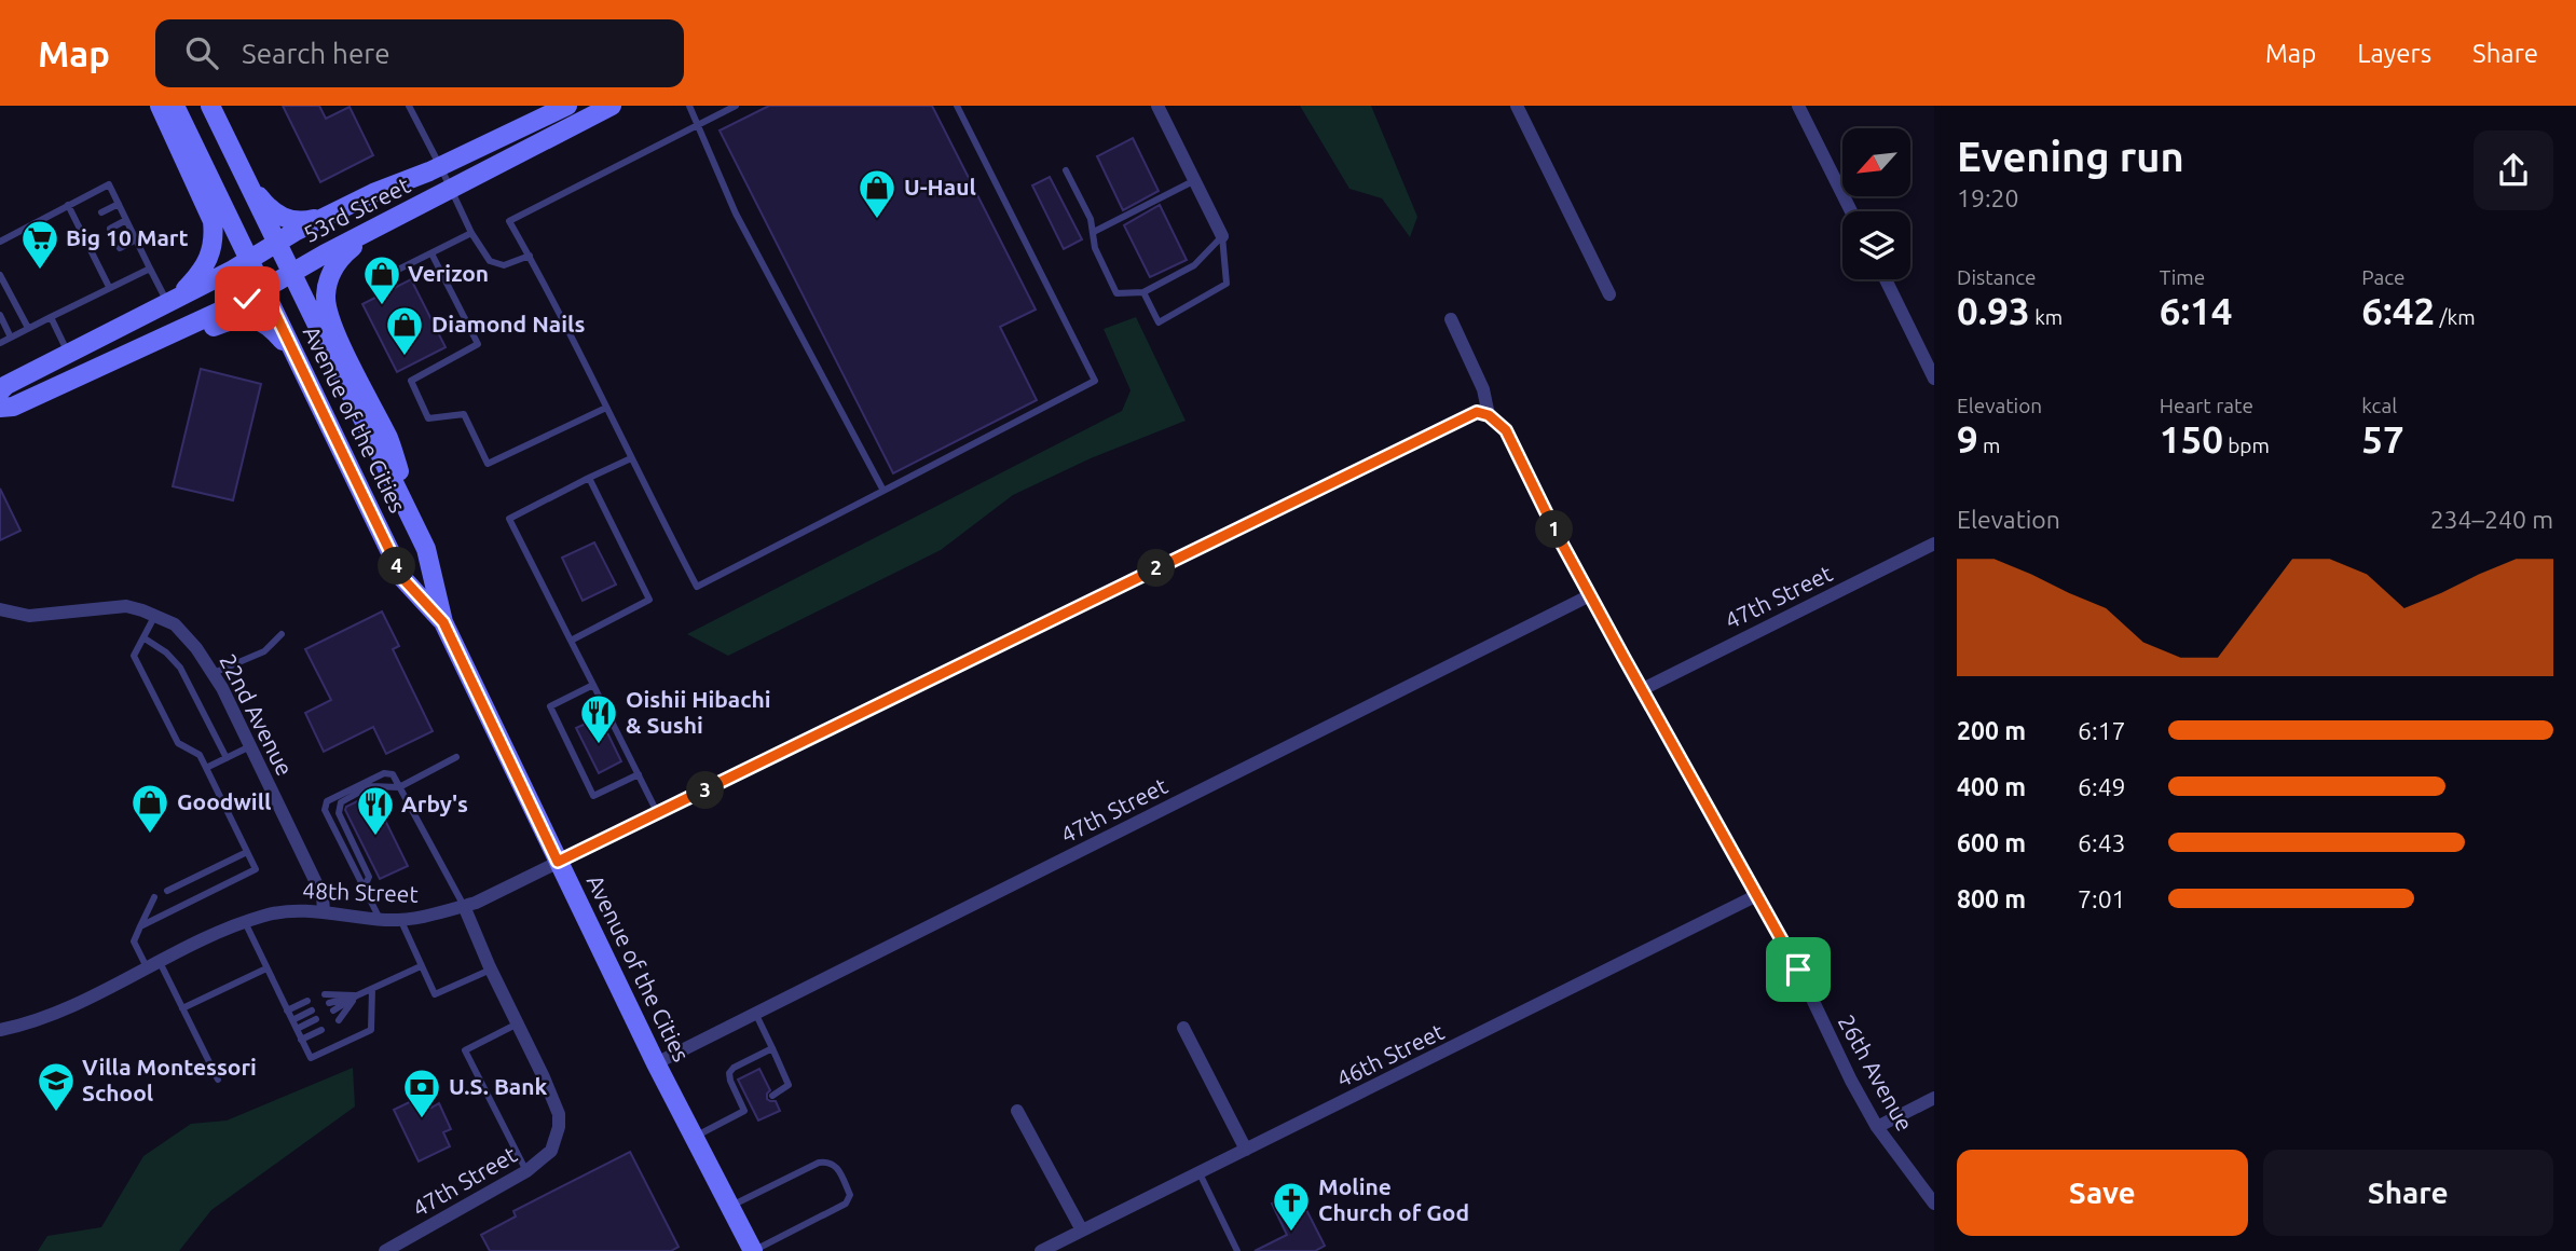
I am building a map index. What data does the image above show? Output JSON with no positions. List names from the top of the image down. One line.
{"streets":{"main road":["53rd Street","Avenue of the Cities"],"street":["47th Street","22nd Avenue","48th Street","46th Street","26th Avenue"]},"crossings":[["53rd Street","Avenue of the Cities"],["Avenue of the Cities","47th Street"],["Avenue of the Cities","48th Street"],["47th Street","26th Avenue"],["22nd Avenue","48th Street"],["48th Street","26th Avenue"],["46th Street","26th Avenue"]],"places":{"shop":["U-Haul","Verizon","Diamond Nails","Goodwill"],"supermarket":["Big 10 Mart"],"restaurant":["Oishii Hibachi & Sushi","Arby's"],"school or university":["Villa Montessori School"],"bank":["U.S. Bank"],"church":["Moline Church of God"]},"north":"bottom left","page":{"header":"Map","search":"Search here","nav":["Map","Layers","Share"],"heading":["Evening run","19:20"],"stats":[["Distance","0.93 km"],["Time","6:14"],["Pace","6:42 /km"],["Elevation","9 m"],["Heart rate","150 bpm"],["kcal","57"]],"chart":["Elevation","234–240 m"],"pins":["1","4","2","3"],"list":[{"name":"200 m","note":"6:17"},{"name":"400 m","note":"6:49"},{"name":"600 m","note":"6:43"},{"name":"800 m","note":"7:01"}],"buttons":["Save","Share"]}}
